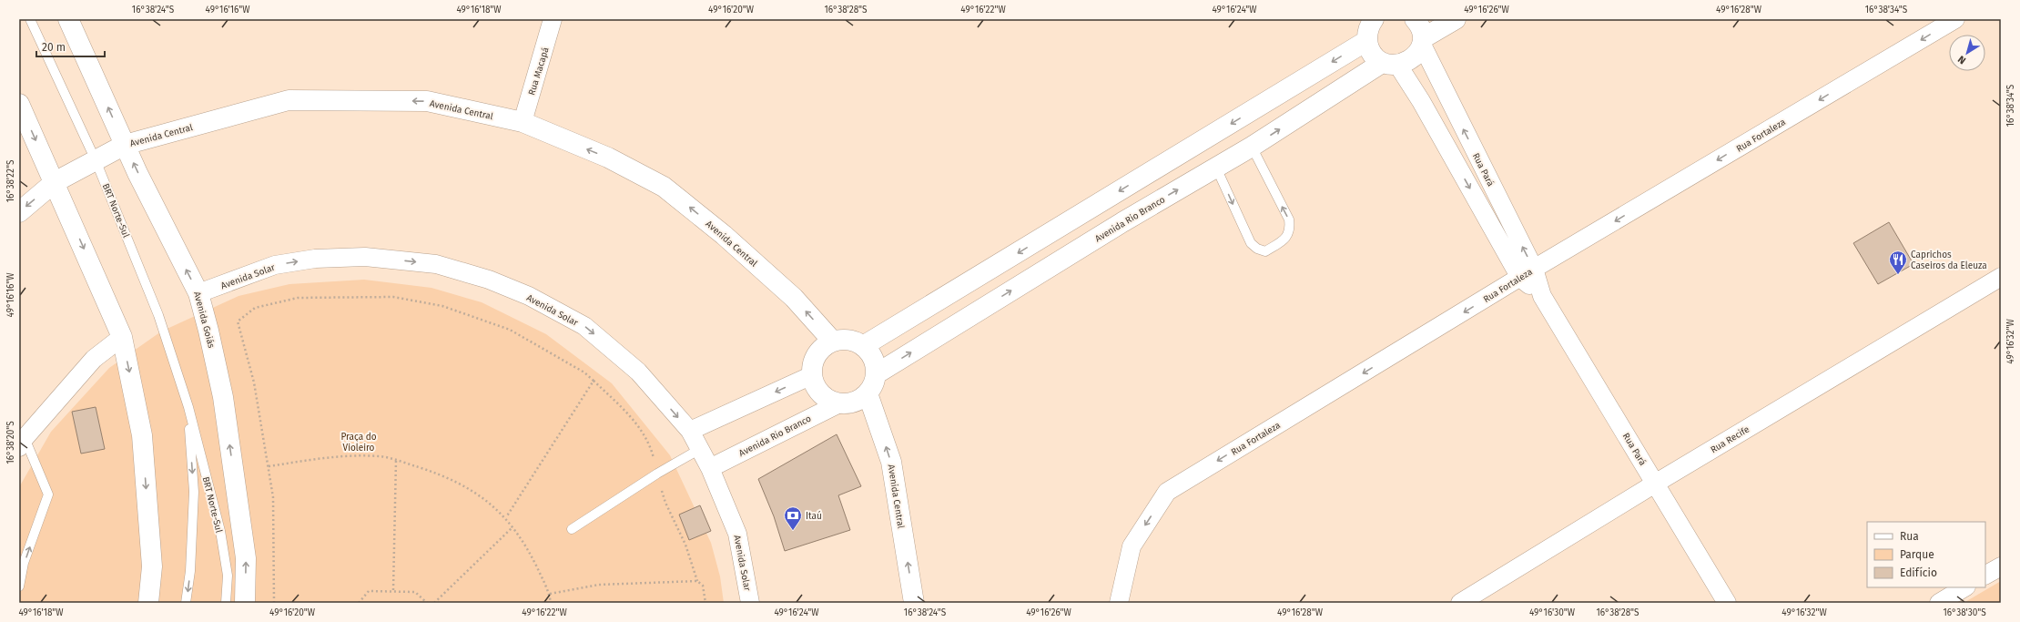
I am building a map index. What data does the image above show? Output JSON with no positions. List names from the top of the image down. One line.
{"streets":{"street":["Rua Macapá","Avenida Central","Rua Fortaleza","Rua Pará","Avenida Rio Branco","Avenida Solar","Avenida Goiás","Rua Recife"],"lane":["BRT Norte-Sul"]},"crossings":[["Rua Macapá","Avenida Central"],["Avenida Central","BRT Norte-Sul"],["Avenida Central","Avenida Rio Branco"],["Avenida Central","Avenida Goiás"],["Rua Fortaleza","Rua Pará"],["Rua Pará","Avenida Rio Branco"],["Rua Pará","Rua Recife"],["Avenida Rio Branco","Avenida Solar"],["Avenida Solar","Avenida Goiás"]],"one_way":["Avenida Central","Rua Fortaleza","Avenida Solar"],"parks":["Praça do Violeiro"],"places":{"restaurant":["Caprichos Caseiros da Eleuza"],"bank":["Itaú"]},"legend":["Rua","Parque","Edifício"],"scale_bar":"20 m","north":"bottom left","coordinates":["16°38'24\"S","49°16'16\"W","49°16'18\"W","49°16'20\"W","16°38'28\"S","49°16'22\"W","49°16'24\"W","49°16'26\"W","49°16'28\"W","16°38'34\"S","16°38'22\"S","49°16'32\"W","16°38'20\"S","49°16'30\"W","16°38'30\"S"]}
